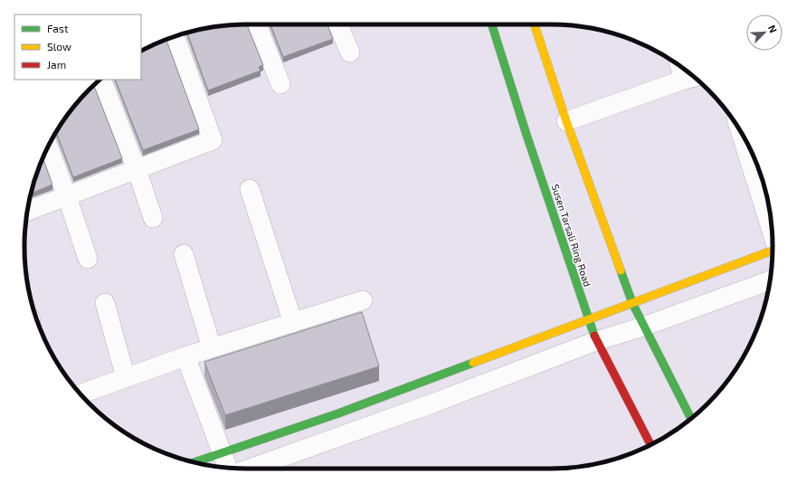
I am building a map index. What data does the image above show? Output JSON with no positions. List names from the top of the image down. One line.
{"streets":{"main road":["Susen Tarsali Ring Road"]},"legend":["Fast","Slow","Jam"],"north":"top right"}
